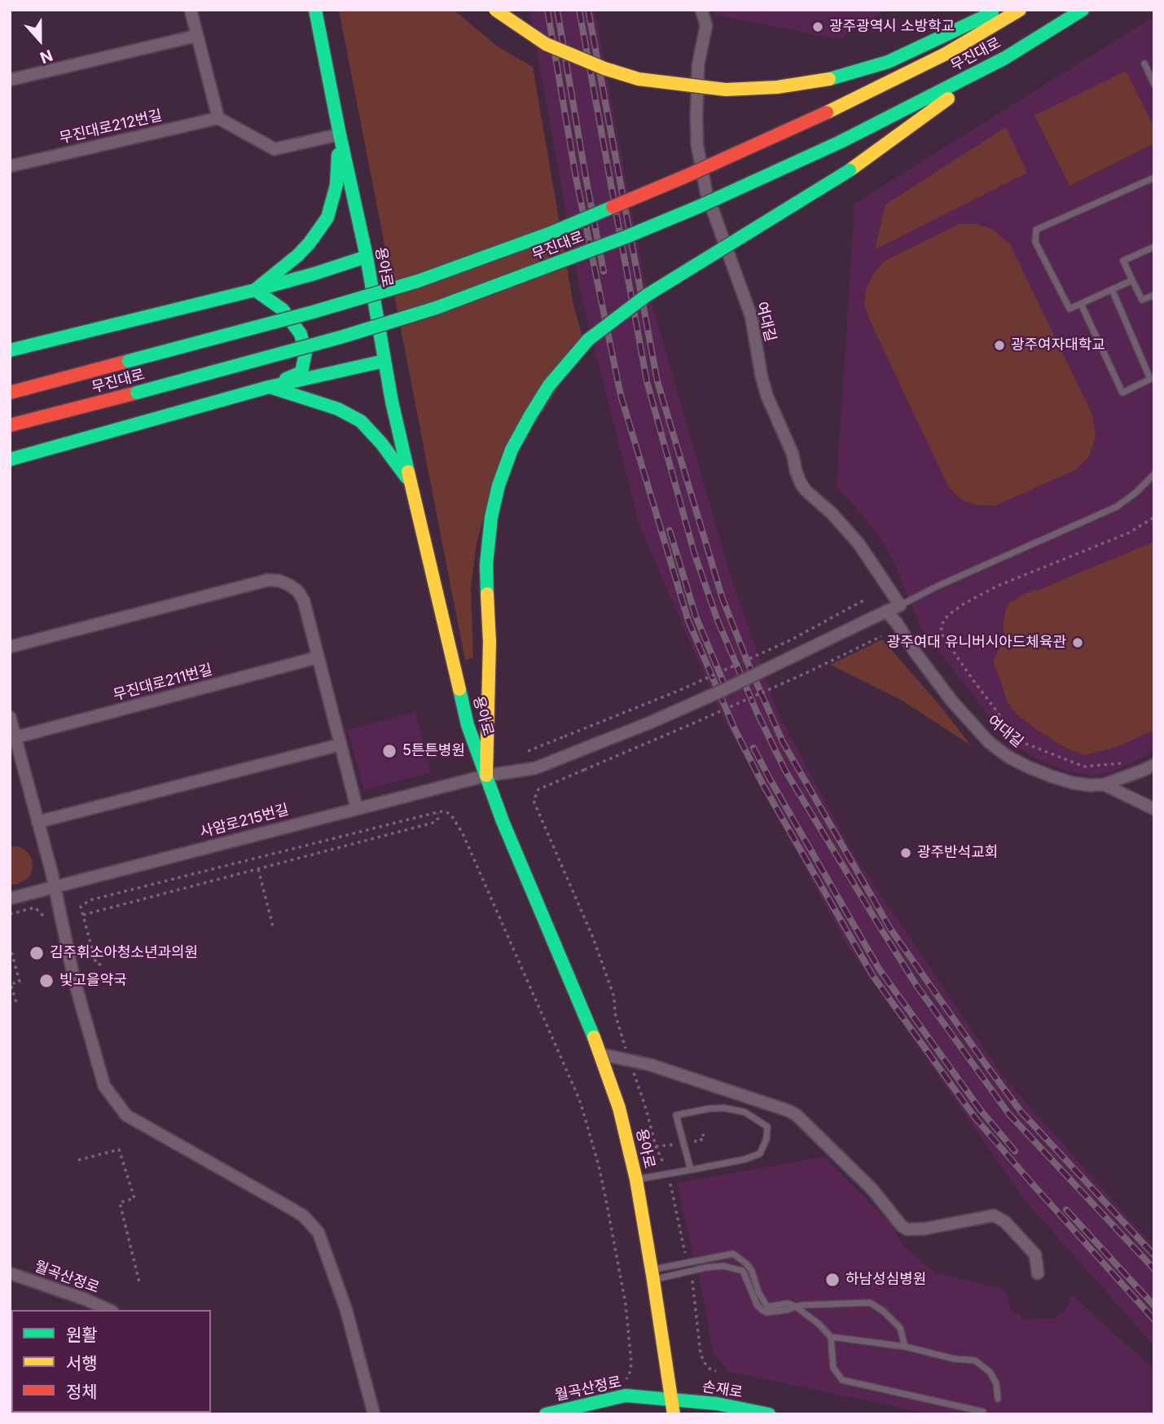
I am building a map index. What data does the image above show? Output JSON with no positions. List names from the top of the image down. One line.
{"streets":{"main road":["무진대로","용아로","월곡산정로","손재로"],"street":["무진대로212번길","여대길","무진대로211번길","사암로215번길"]},"crossings":[["용아로","사암로215번길"],["용아로","월곡산정로"],["용아로","손재로"],["여대길","사암로215번길"],["월곡산정로","손재로"]],"places":["광주광역시 소방학교","광주여자대학교","광주여대 유니버시아드체육관","5튼튼병원","광주반석교회","김주휘소아청소년과의원","빛고을약국","하남성심병원"],"legend":["원활","서행","정체"],"north":"bottom"}
